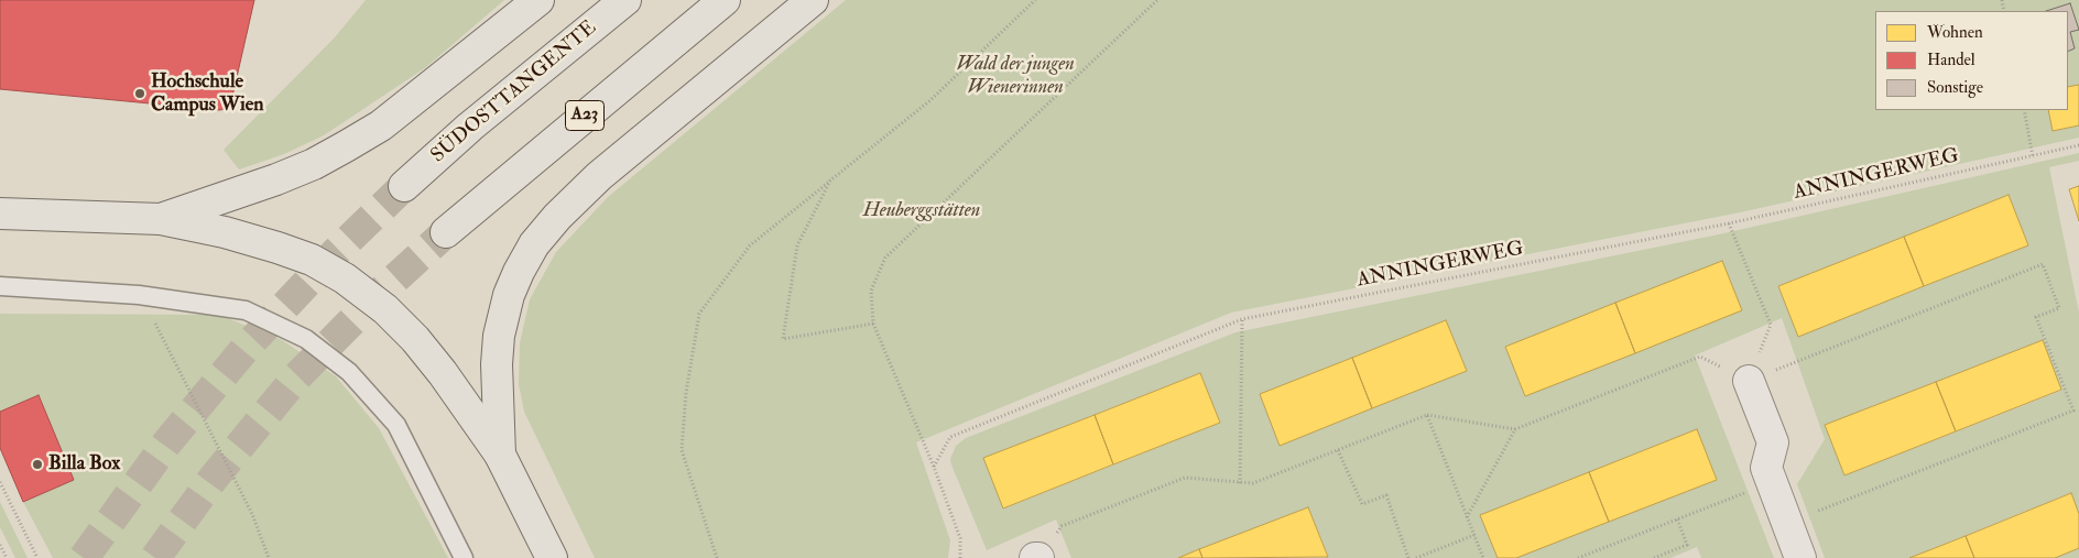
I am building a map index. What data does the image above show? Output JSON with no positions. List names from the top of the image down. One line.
{"streets":{"main road":["SÜDOSTTANGENTE","A23"],"path":["ANNINGERWEG"]},"parks":["Wald der jungen Wienerinnen","Heuberggstätten"],"places":["Hochschule Campus Wien","Billa Box"],"legend":["Wohnen","Handel","Sonstige"]}
